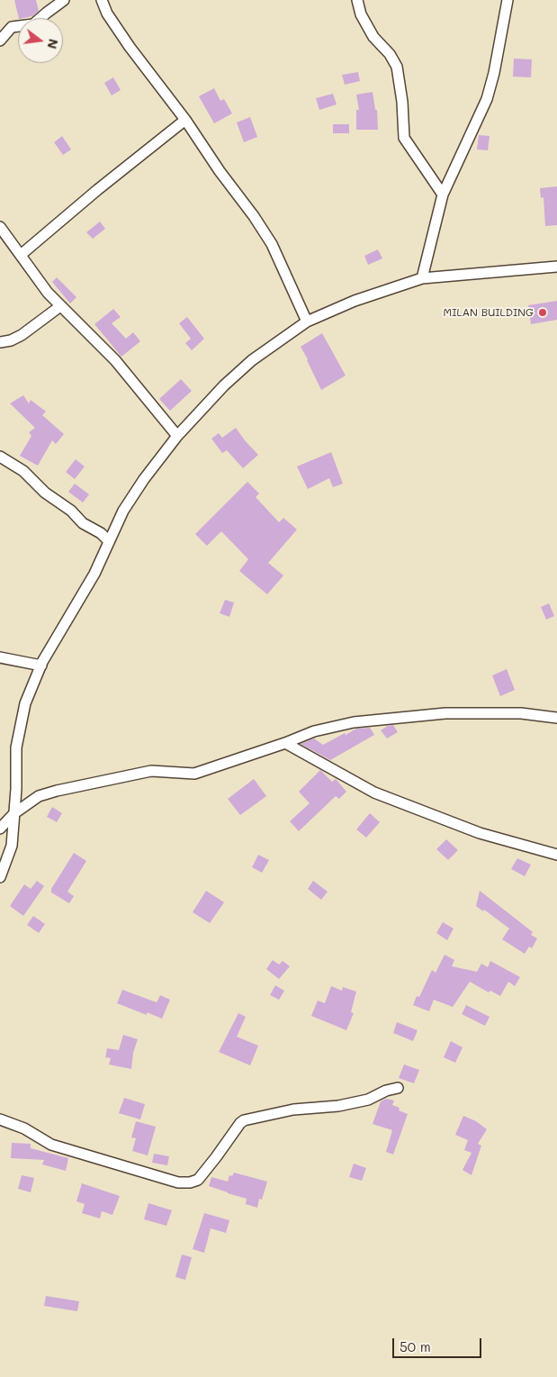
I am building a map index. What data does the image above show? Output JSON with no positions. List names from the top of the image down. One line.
{"places":["MILAN BUILDING"],"scale_bar":"50 m","north":"right"}
